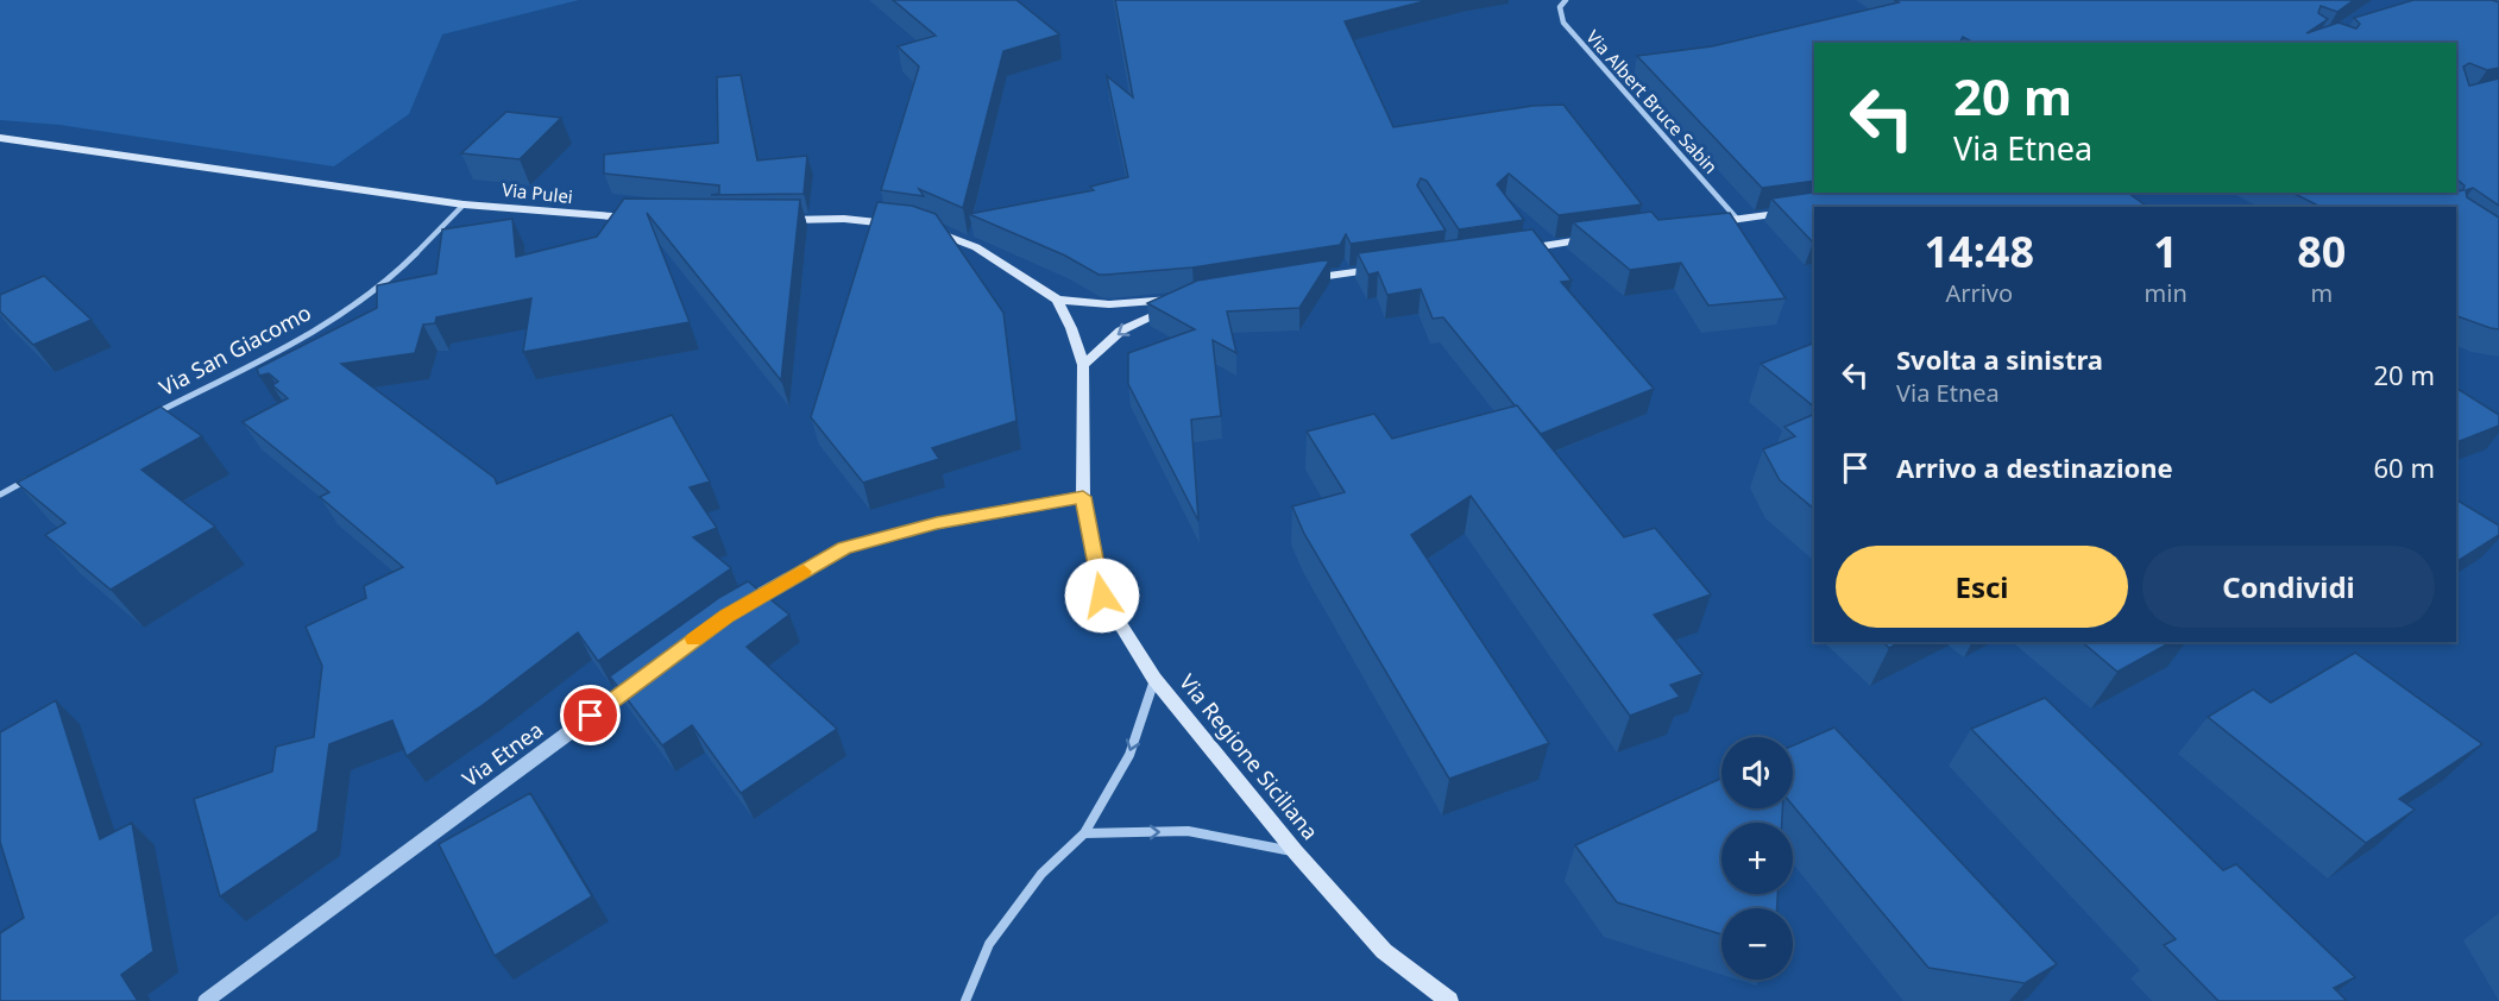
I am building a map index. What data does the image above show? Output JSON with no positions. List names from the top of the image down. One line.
{"streets":{"main road":["Via Pulei","Via Regione Siciliana"],"street":["Via Albert Bruce Sabin","Via San Giacomo","Via Etnea"]},"crossings":[["Via Pulei","Via San Giacomo"]],"page":{"turn":["20 m","Via Etnea"],"eta":["14:48","Arrivo","1","min","80","m"],"list":[{"name":"Svolta a sinistra","note":"Via Etnea","value":"20 m"},{"name":"Arrivo a destinazione","value":"60 m"}],"buttons":["Esci","Condividi"],"map_buttons":["+","−"]}}
